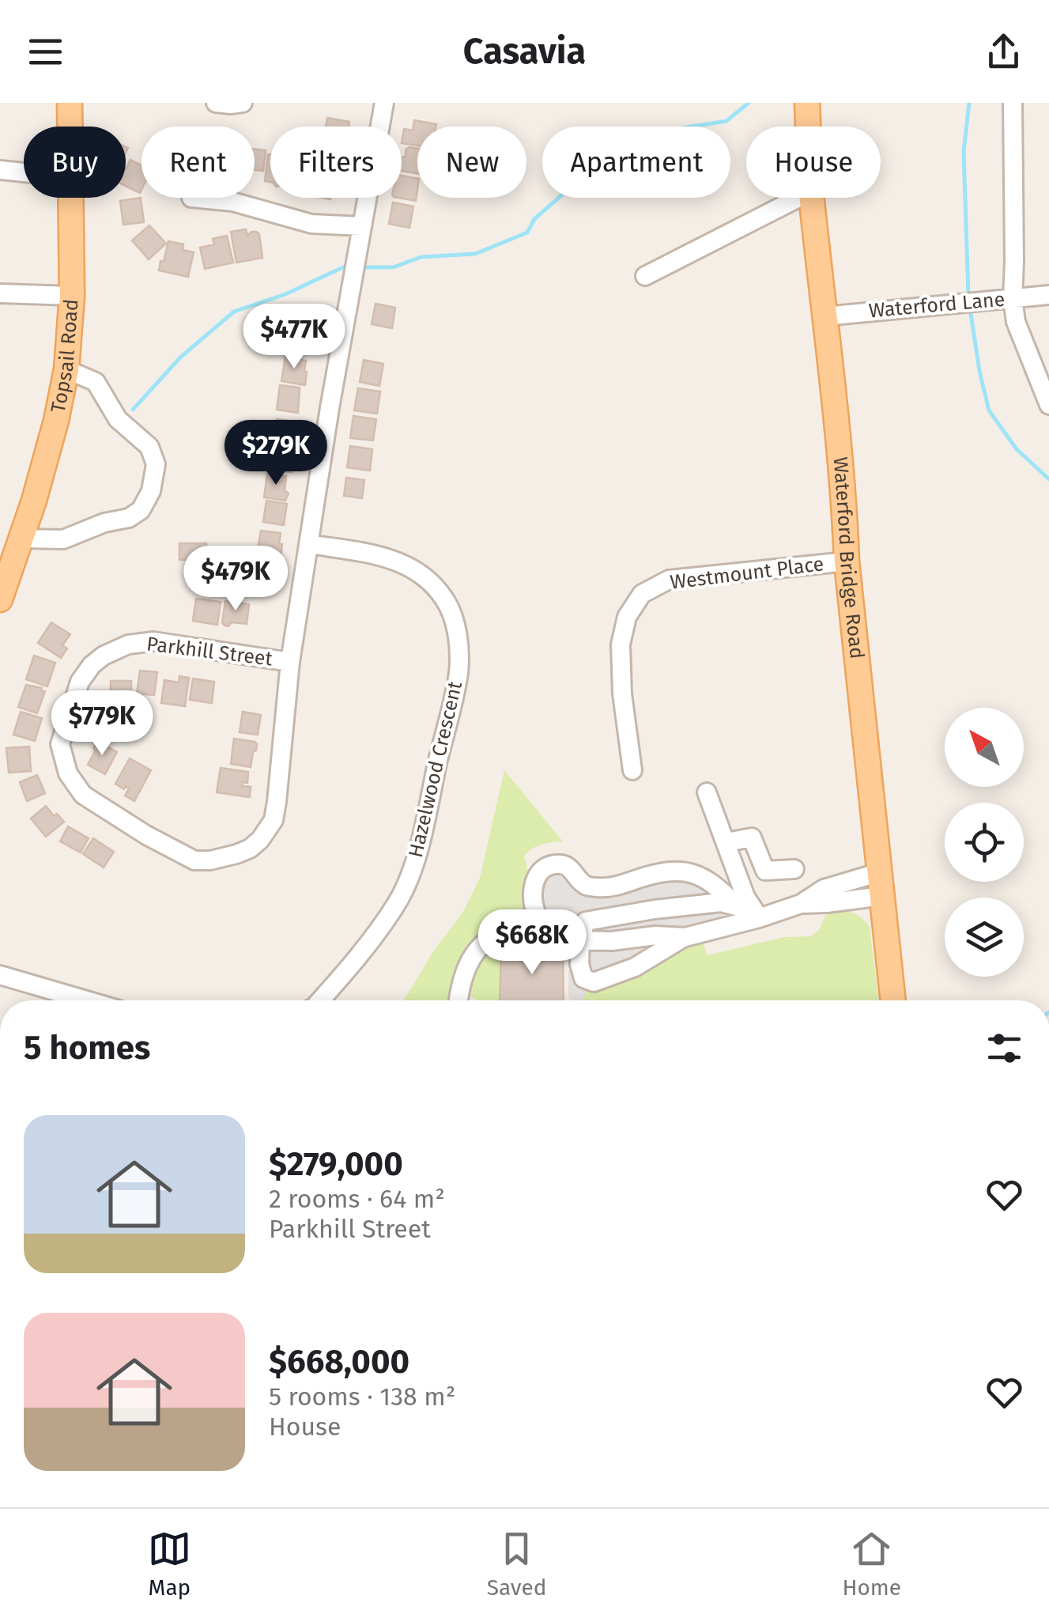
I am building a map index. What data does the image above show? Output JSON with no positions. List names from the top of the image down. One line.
{"streets":{"main road":["Topsail Road","Waterford Bridge Road"],"street":["Waterford Lane","Westmount Place","Parkhill Street","Hazelwood Crescent"]},"crossings":[["Waterford Lane","Waterford Bridge Road"],["Waterford Bridge Road","Westmount Place"],["Parkhill Street","Hazelwood Crescent"]],"north":"top left","page":{"header":"Casavia","chip":["Buy","Rent","Filters","New","Apartment","House"],"price":["$477K","$279K","$479K","$779K","$668K"],"heading":"5 homes","list":[{"name":"$279,000","note":"2 rooms · 64 m² · Parkhill Street"},{"name":"$668,000","note":"5 rooms · 138 m² · House"}],"tabs":["Map","Saved","Home"]}}
